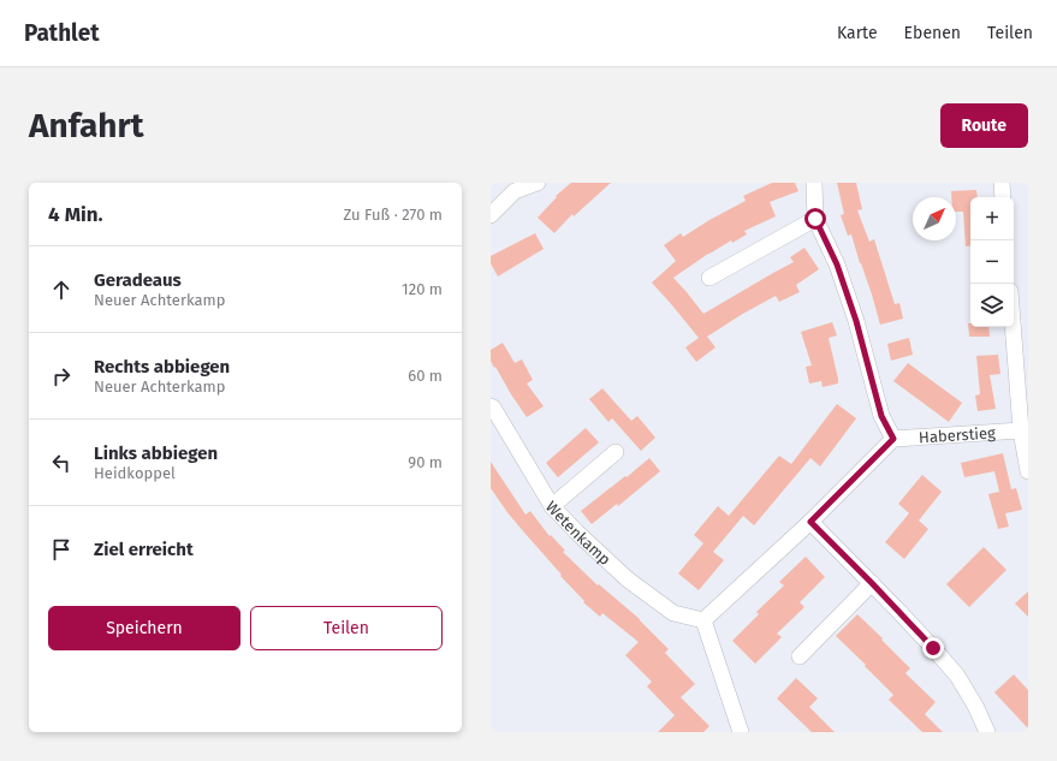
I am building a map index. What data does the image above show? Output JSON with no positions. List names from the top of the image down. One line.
{"streets":{"street":["Haberstieg","Wetenkamp"]},"north":"top right","page":{"header":"Pathlet","nav":["Karte","Ebenen","Teilen"],"buttons":["Route",["Speichern","Teilen"]],"title":"Anfahrt","heading":["4 Min.","Zu Fuß · 270 m"],"map_buttons":["+","−"],"list":[["Geradeaus","Neuer Achterkamp","120 m"],["Rechts abbiegen","Neuer Achterkamp","60 m"],["Links abbiegen","Heidkoppel","90 m"],"Ziel erreicht"]}}
